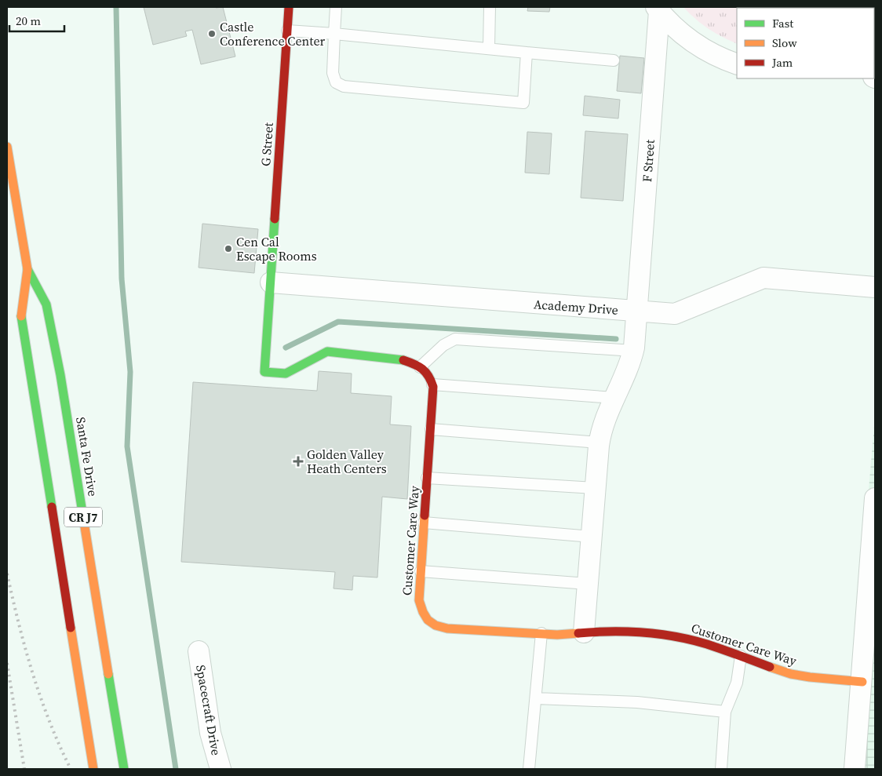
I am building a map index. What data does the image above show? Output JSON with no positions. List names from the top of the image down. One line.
{"streets":{"street":["G Street","F Street","Academy Drive","Santa Fe Drive","CR J7","Customer Care Way","Spacecraft Drive"]},"crossings":[["G Street","Academy Drive"],["F Street","Academy Drive"],["F Street","Customer Care Way"]],"places":{"other":["Castle Conference Center","Cen Cal Escape Rooms"],"health":["Golden Valley Heath Centers"]},"legend":["Fast","Slow","Jam"],"scale_bar":"20 m"}
